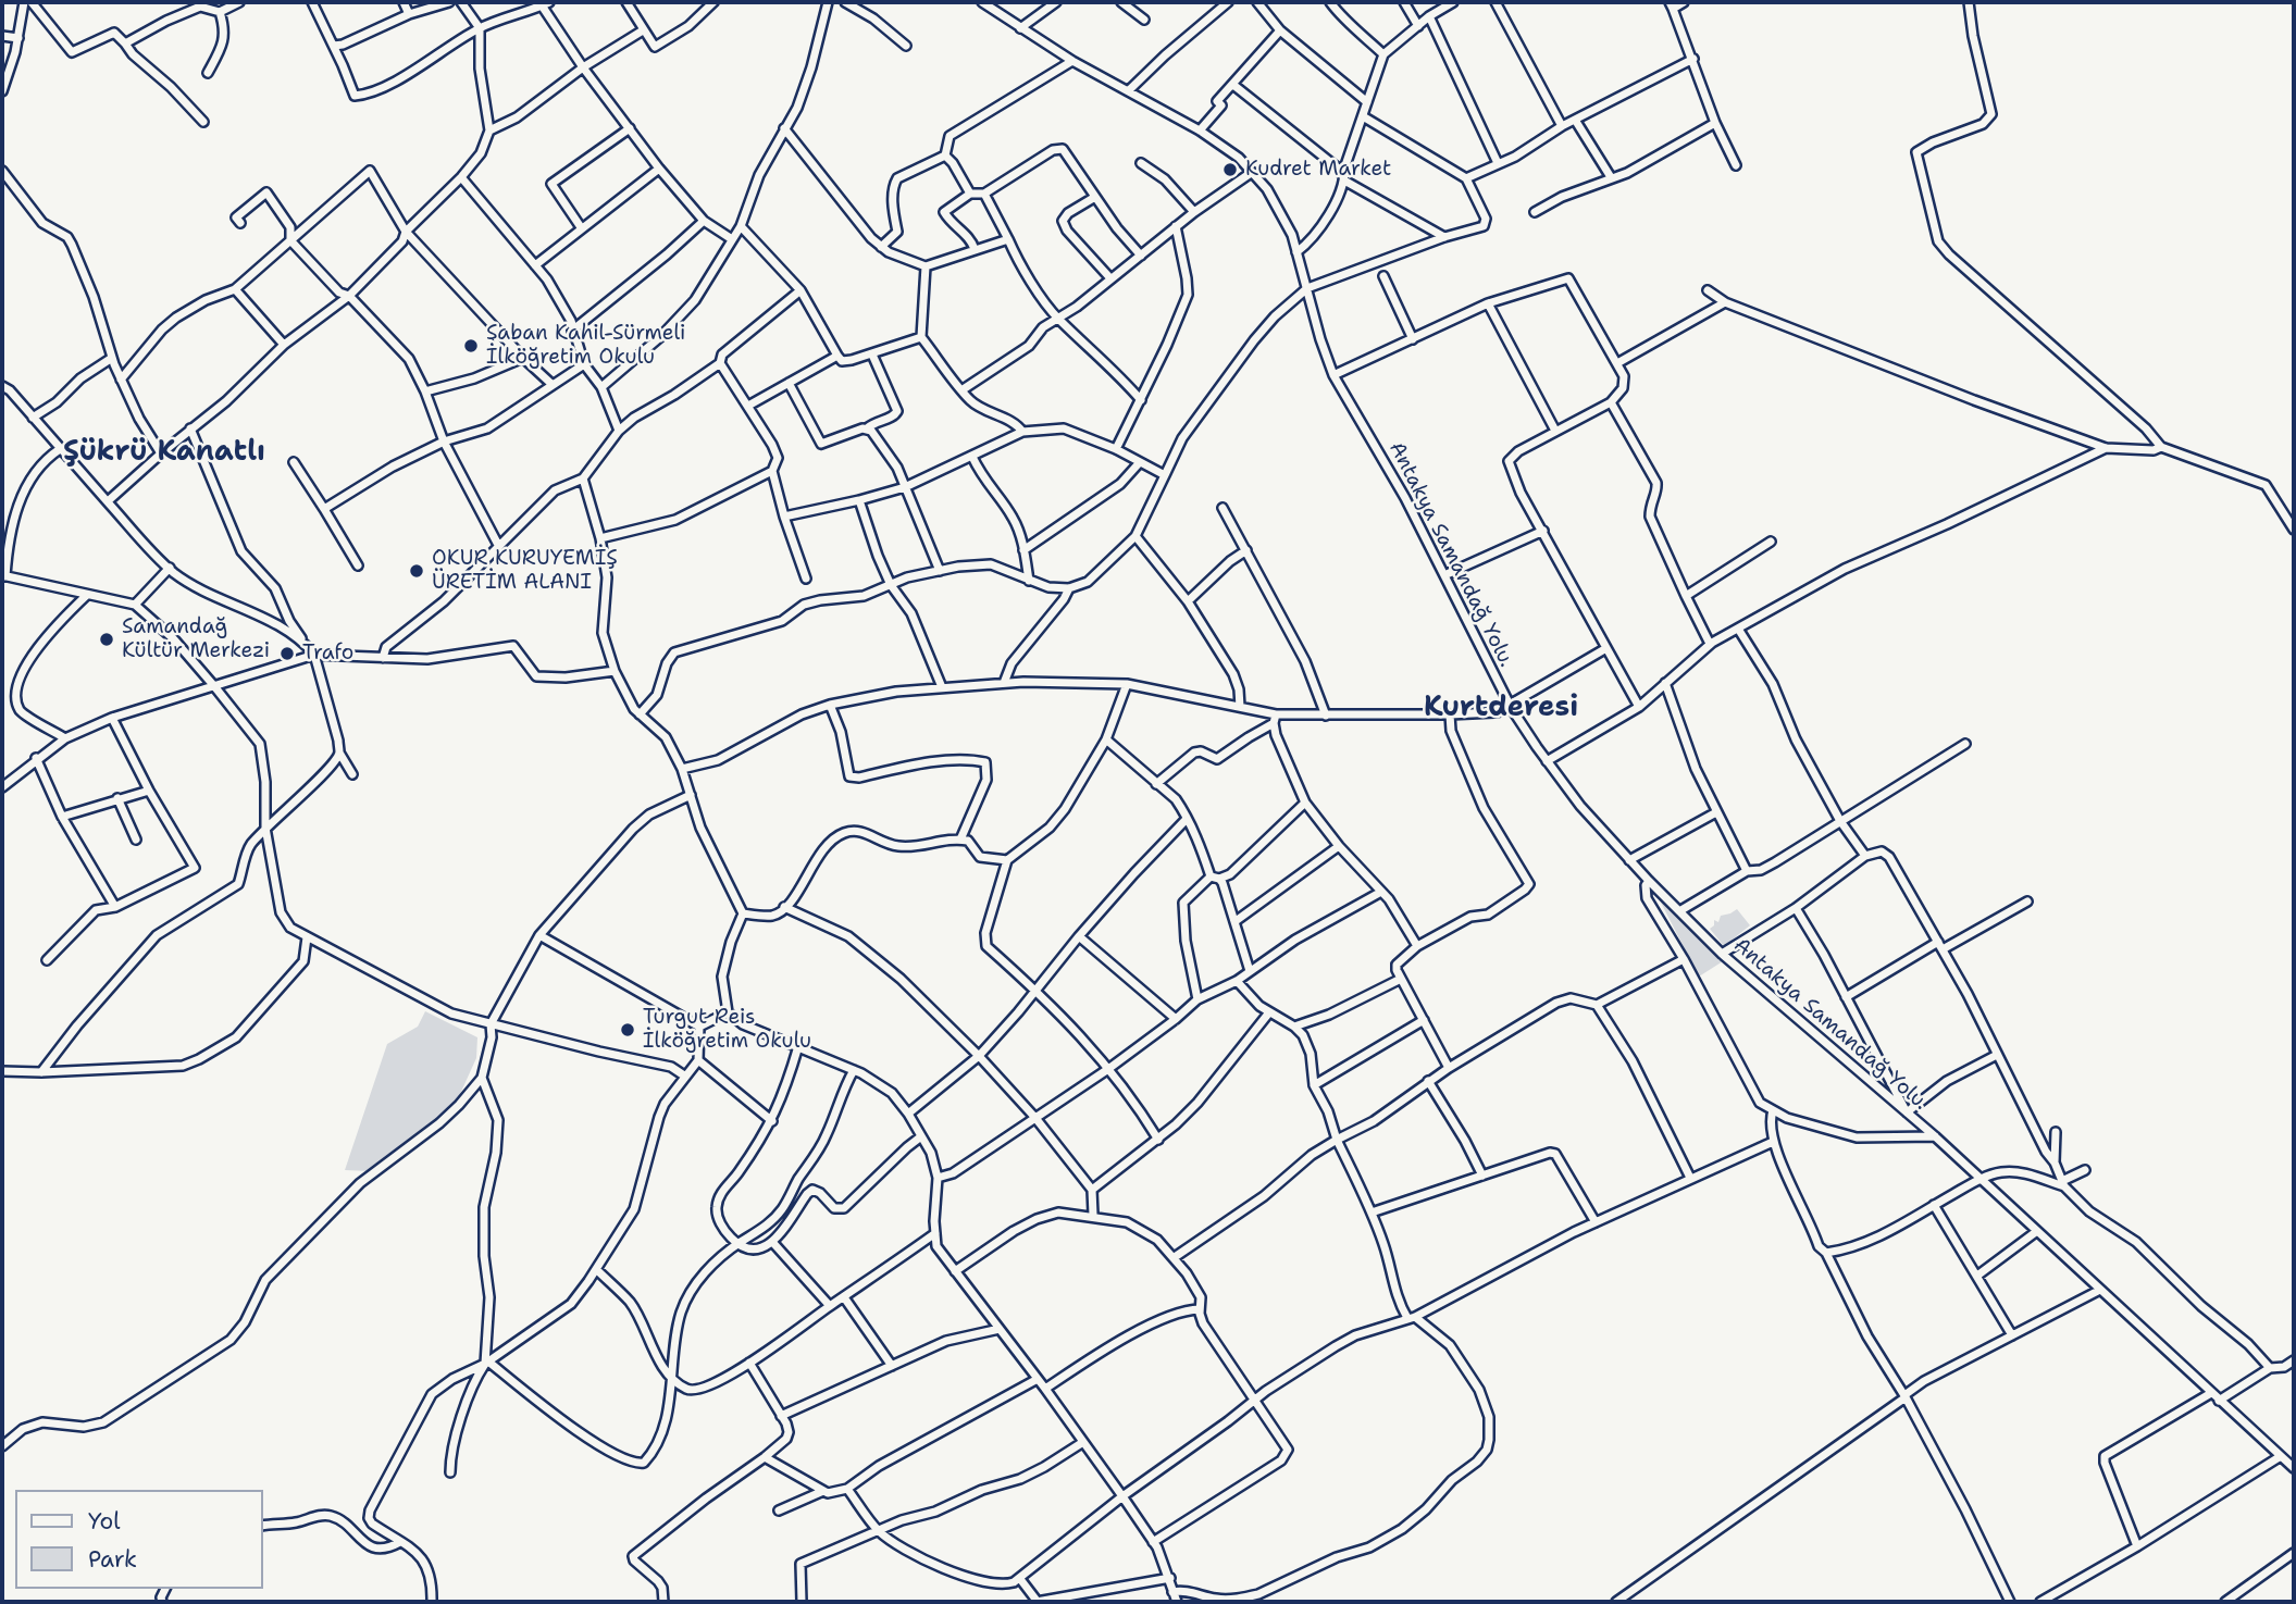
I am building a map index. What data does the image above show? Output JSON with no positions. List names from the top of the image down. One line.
{"streets":{"street":["Antakya Samandağ Yolu."]},"districts":["Şükrü Kanatlı","Kurtderesi"],"places":["Kudret Market","Şaban Kahil-Sürmeli İlköğretim Okulu","OKUR KURUYEMİŞ ÜRETİM ALANI","Samandağ Kültür Merkezi","Trafo","Turgut Reis İlköğretim Okulu"],"legend":["Yol","Park"]}
